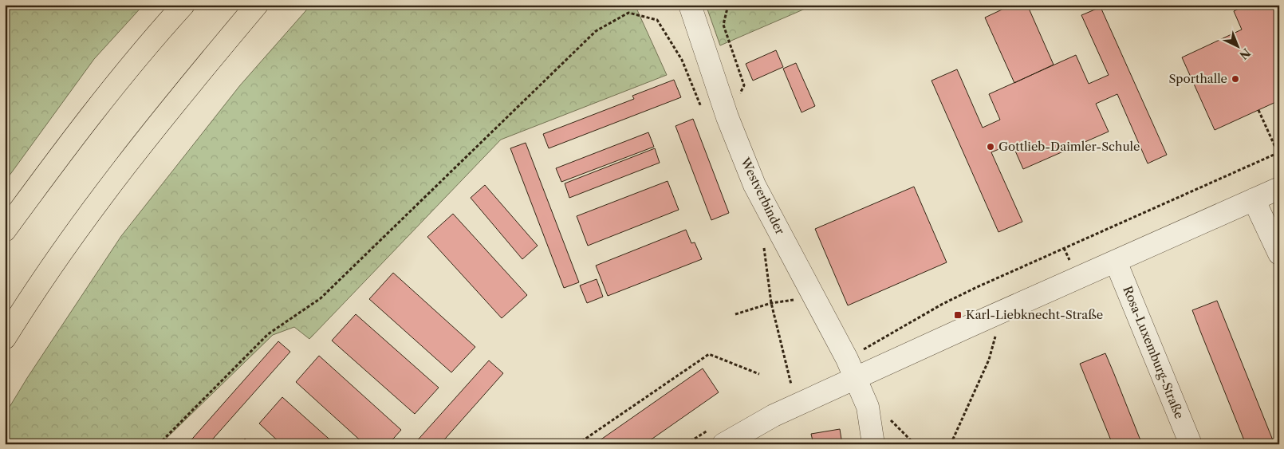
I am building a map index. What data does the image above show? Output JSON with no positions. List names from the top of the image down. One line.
{"streets":{"street":["Westverbinder","Rosa-Luxemburg-Straße"]},"places":{"other":["Sporthalle","Gottlieb-Daimler-Schule"],"transit":["Karl-Liebknecht-Straße"]},"north":"bottom right"}
